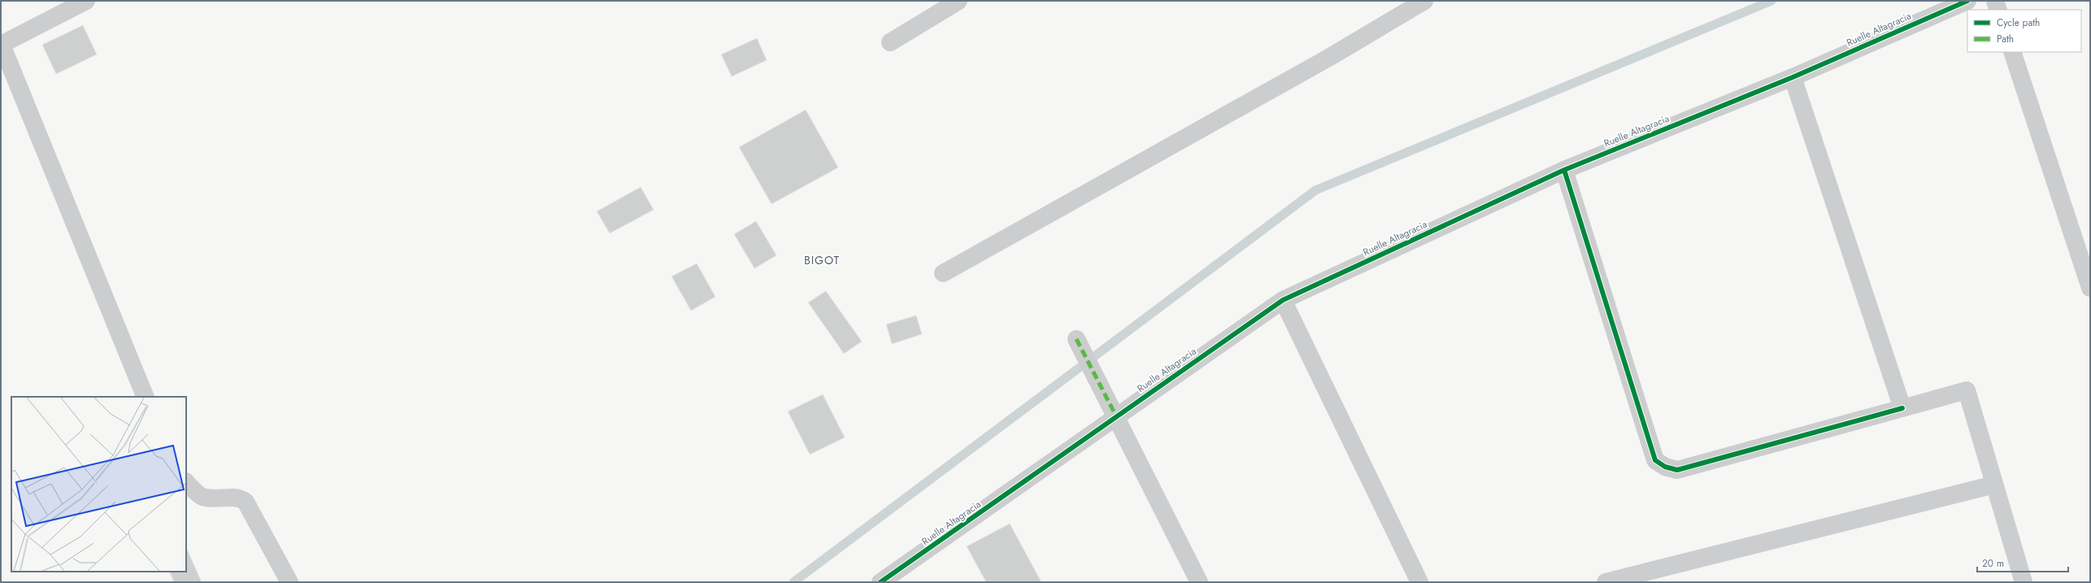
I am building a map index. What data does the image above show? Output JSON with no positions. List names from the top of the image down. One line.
{"streets":{"street":["Ruelle Altagracia"]},"districts":["BIGOT"],"legend":["Cycle path","Path"],"scale_bar":"20 m"}
